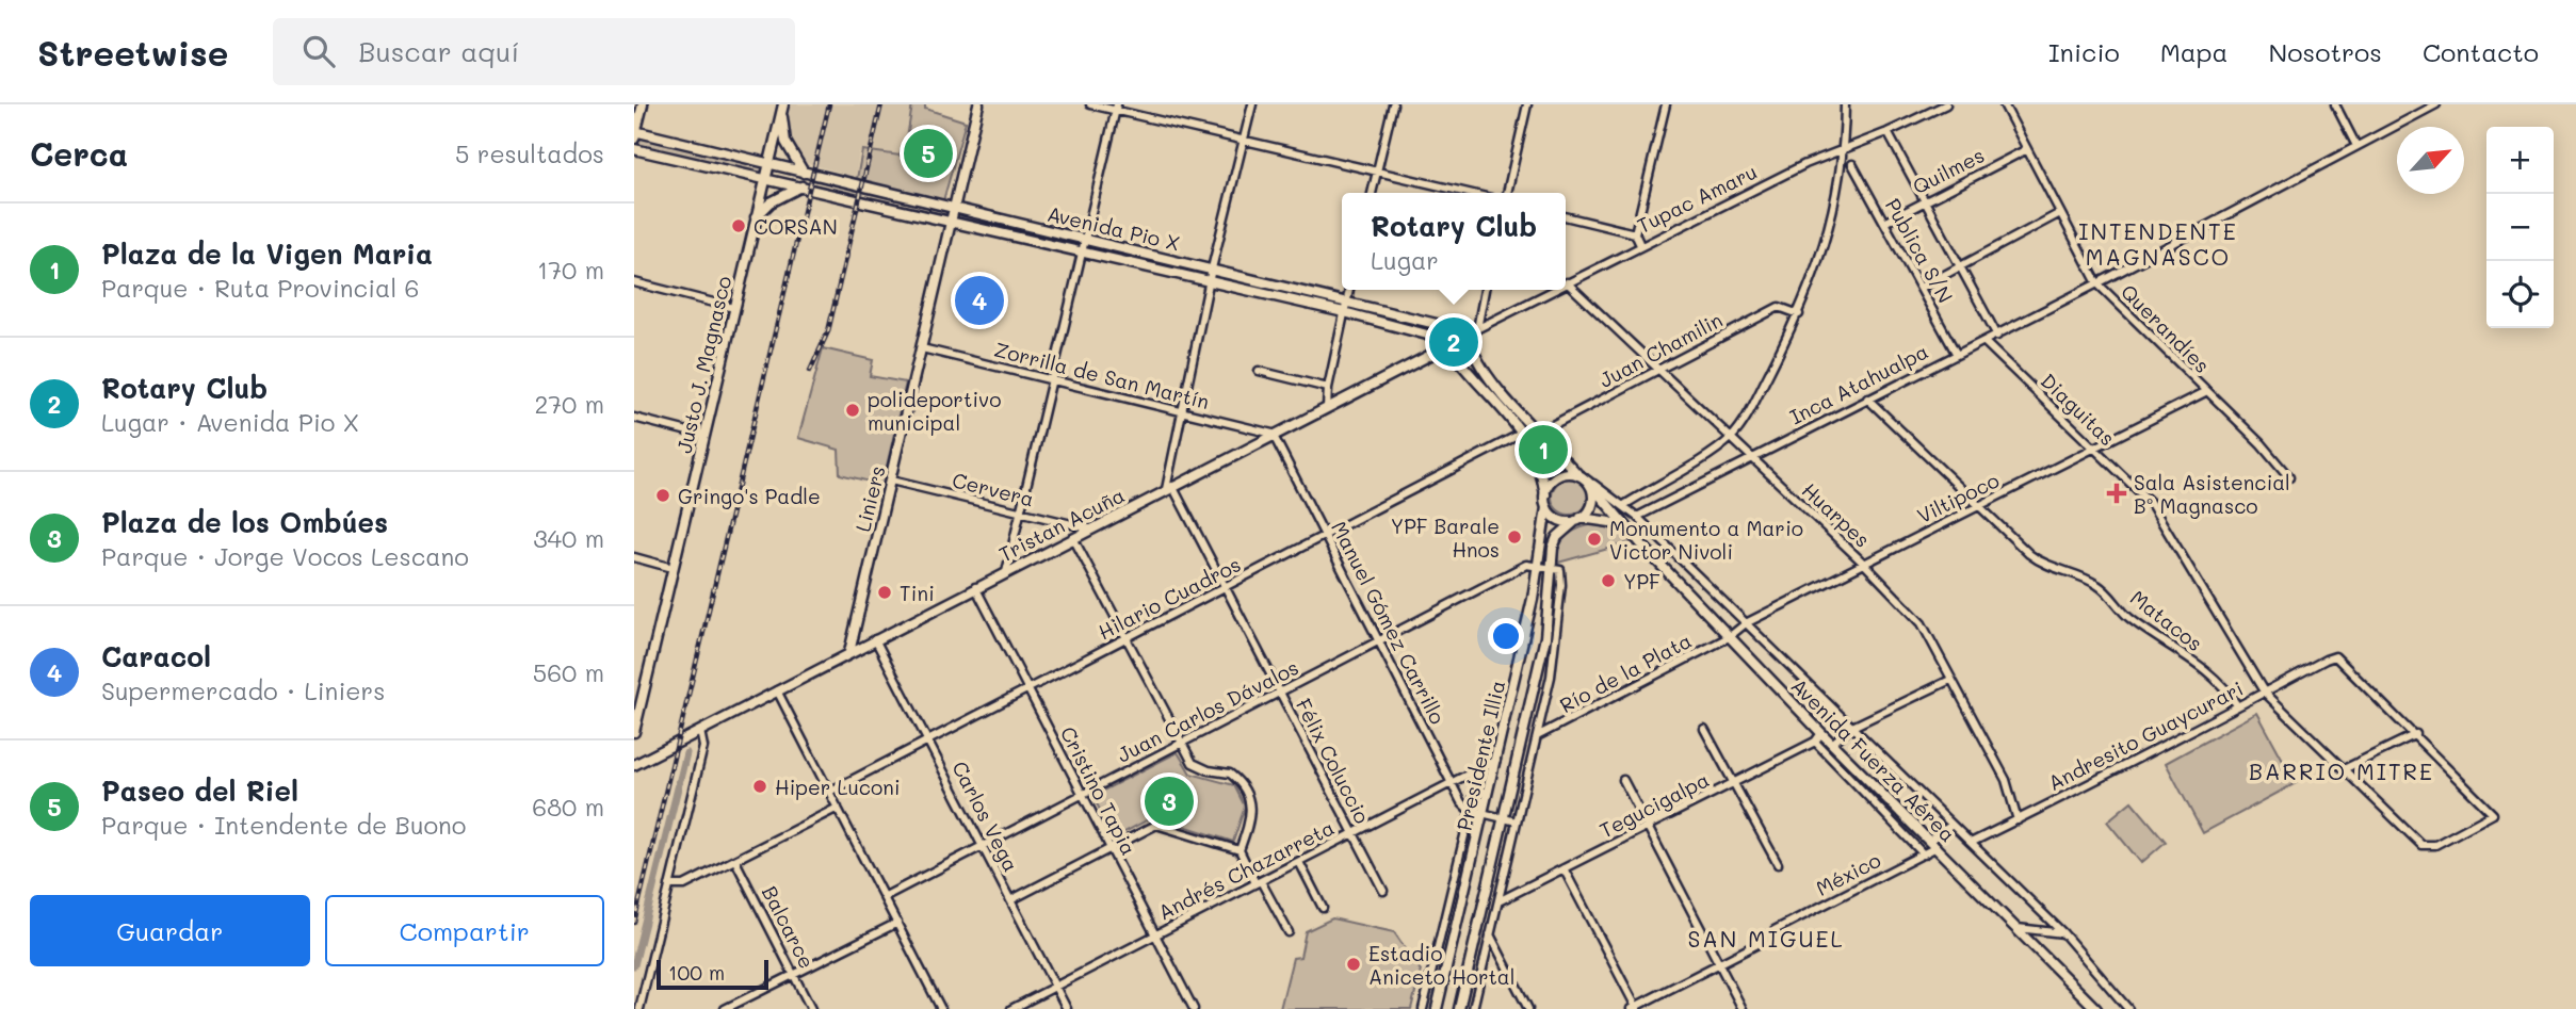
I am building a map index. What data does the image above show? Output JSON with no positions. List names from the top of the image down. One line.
{"streets":{"main road":["Avenida Pio X","Justo J. Magnasco","Liniers","Tristan Acuña","Presidente Illia","Avenida Fuerza Aérea"],"street":["Quilmes","Tupac Amaru","Publica S/N","Querandíes","Juan Chamilin","Zorrilla de San Martín","Inca Atahualpa","Diaguitas","Cervera","Viltipoco","Huarpes","Hilario Cuadros","Matacos","Manuel Gómez Carrillo","Río de la Plata","Juan Carlos Dávalos","Andresito Guaycurari","Félix Coluccio","Cristino Tapia","Tegucigalpa","Carlos Vega","Andrés Chazarreta","México","Balcarce"]},"crossings":[["Quilmes","Publica S/N"],["Quilmes","Querandíes"],["Tupac Amaru","Avenida Pio X"],["Tupac Amaru","Huarpes"],["Tupac Amaru","Tristan Acuña"],["Tupac Amaru","Avenida Fuerza Aérea"],["Avenida Pio X","Justo J. Magnasco"],["Avenida Pio X","Liniers"],["Avenida Pio X","Tristan Acuña"],["Avenida Pio X","Avenida Fuerza Aérea"],["Publica S/N","Inca Atahualpa"],["Querandíes","Inca Atahualpa"],["Querandíes","Viltipoco"],["Juan Chamilin","Huarpes"],["Juan Chamilin","Avenida Fuerza Aérea"],["Zorrilla de San Martín","Liniers"],["Zorrilla de San Martín","Tristan Acuña"],["Zorrilla de San Martín","Manuel Gómez Carrillo"],["Inca Atahualpa","Diaguitas"],["Inca Atahualpa","Huarpes"],["Inca Atahualpa","Matacos"],["Diaguitas","Viltipoco"],["Diaguitas","Andresito Guaycurari"],["Cervera","Liniers"],["Cervera","Tristan Acuña"],["Viltipoco","Huarpes"],["Viltipoco","Matacos"],["Viltipoco","Río de la Plata"],["Viltipoco","Avenida Fuerza Aérea"],["Liniers","Tristan Acuña"],["Huarpes","Andresito Guaycurari"],["Tristan Acuña","Manuel Gómez Carrillo"],["Tristan Acuña","Avenida Fuerza Aérea"],["Tristan Acuña","Félix Coluccio"],["Tristan Acuña","Cristino Tapia"],["Tristan Acuña","Carlos Vega"],["Hilario Cuadros","Manuel Gómez Carrillo"],["Hilario Cuadros","Félix Coluccio"],["Hilario Cuadros","Cristino Tapia"],["Hilario Cuadros","Carlos Vega"],["Matacos","Andresito Guaycurari"],["Manuel Gómez Carrillo","Juan Carlos Dávalos"],["Manuel Gómez Carrillo","Andrés Chazarreta"],["Río de la Plata","Avenida Fuerza Aérea"],["Juan Carlos Dávalos","Presidente Illia"],["Juan Carlos Dávalos","Félix Coluccio"],["Juan Carlos Dávalos","Cristino Tapia"],["Juan Carlos Dávalos","Carlos Vega"],["Presidente Illia","Avenida Fuerza Aérea"],["Presidente Illia","Andrés Chazarreta"],["Avenida Fuerza Aérea","Tegucigalpa"],["Avenida Fuerza Aérea","México"],["Félix Coluccio","Andrés Chazarreta"],["Cristino Tapia","Andrés Chazarreta"],["Carlos Vega","Andrés Chazarreta"]],"districts":["INTENDENTE MAGNASCO","BARRIO MITRE","SAN MIGUEL"],"places":{"other":["CORSAN","polideportivo municipal","Gringo's Padle","YPF Barale Hnos","Monumento a Mario Victor Nivoli","YPF","Tini","Hiper Luconi","Estadio Aniceto Hortal"],"health":["Sala Asistencial Bº Magnasco"]},"scale_bar":"100 m","north":"top right","page":{"header":"Streetwise","search":"Buscar aquí","nav":["Inicio","Mapa","Nosotros","Contacto"],"heading":["Cerca","5 resultados"],"pins":["5","4","2","1","3"],"map_buttons":["+","−"],"popup":["Rotary Club","Lugar"],"list":[{"mark":"1","name":"Plaza de la Vigen Maria","note":"Parque · Ruta Provincial 6","value":"170 m"},{"mark":"2","name":"Rotary Club","note":"Lugar · Avenida Pio X","value":"270 m"},{"mark":"3","name":"Plaza de los Ombúes","note":"Parque · Jorge Vocos Lescano","value":"340 m"},{"mark":"4","name":"Caracol","note":"Supermercado · Liniers","value":"560 m"},{"mark":"5","name":"Paseo del Riel","note":"Parque · Intendente de Buono","value":"680 m"}],"buttons":["Guardar","Compartir"],"scale":"100 m"}}
